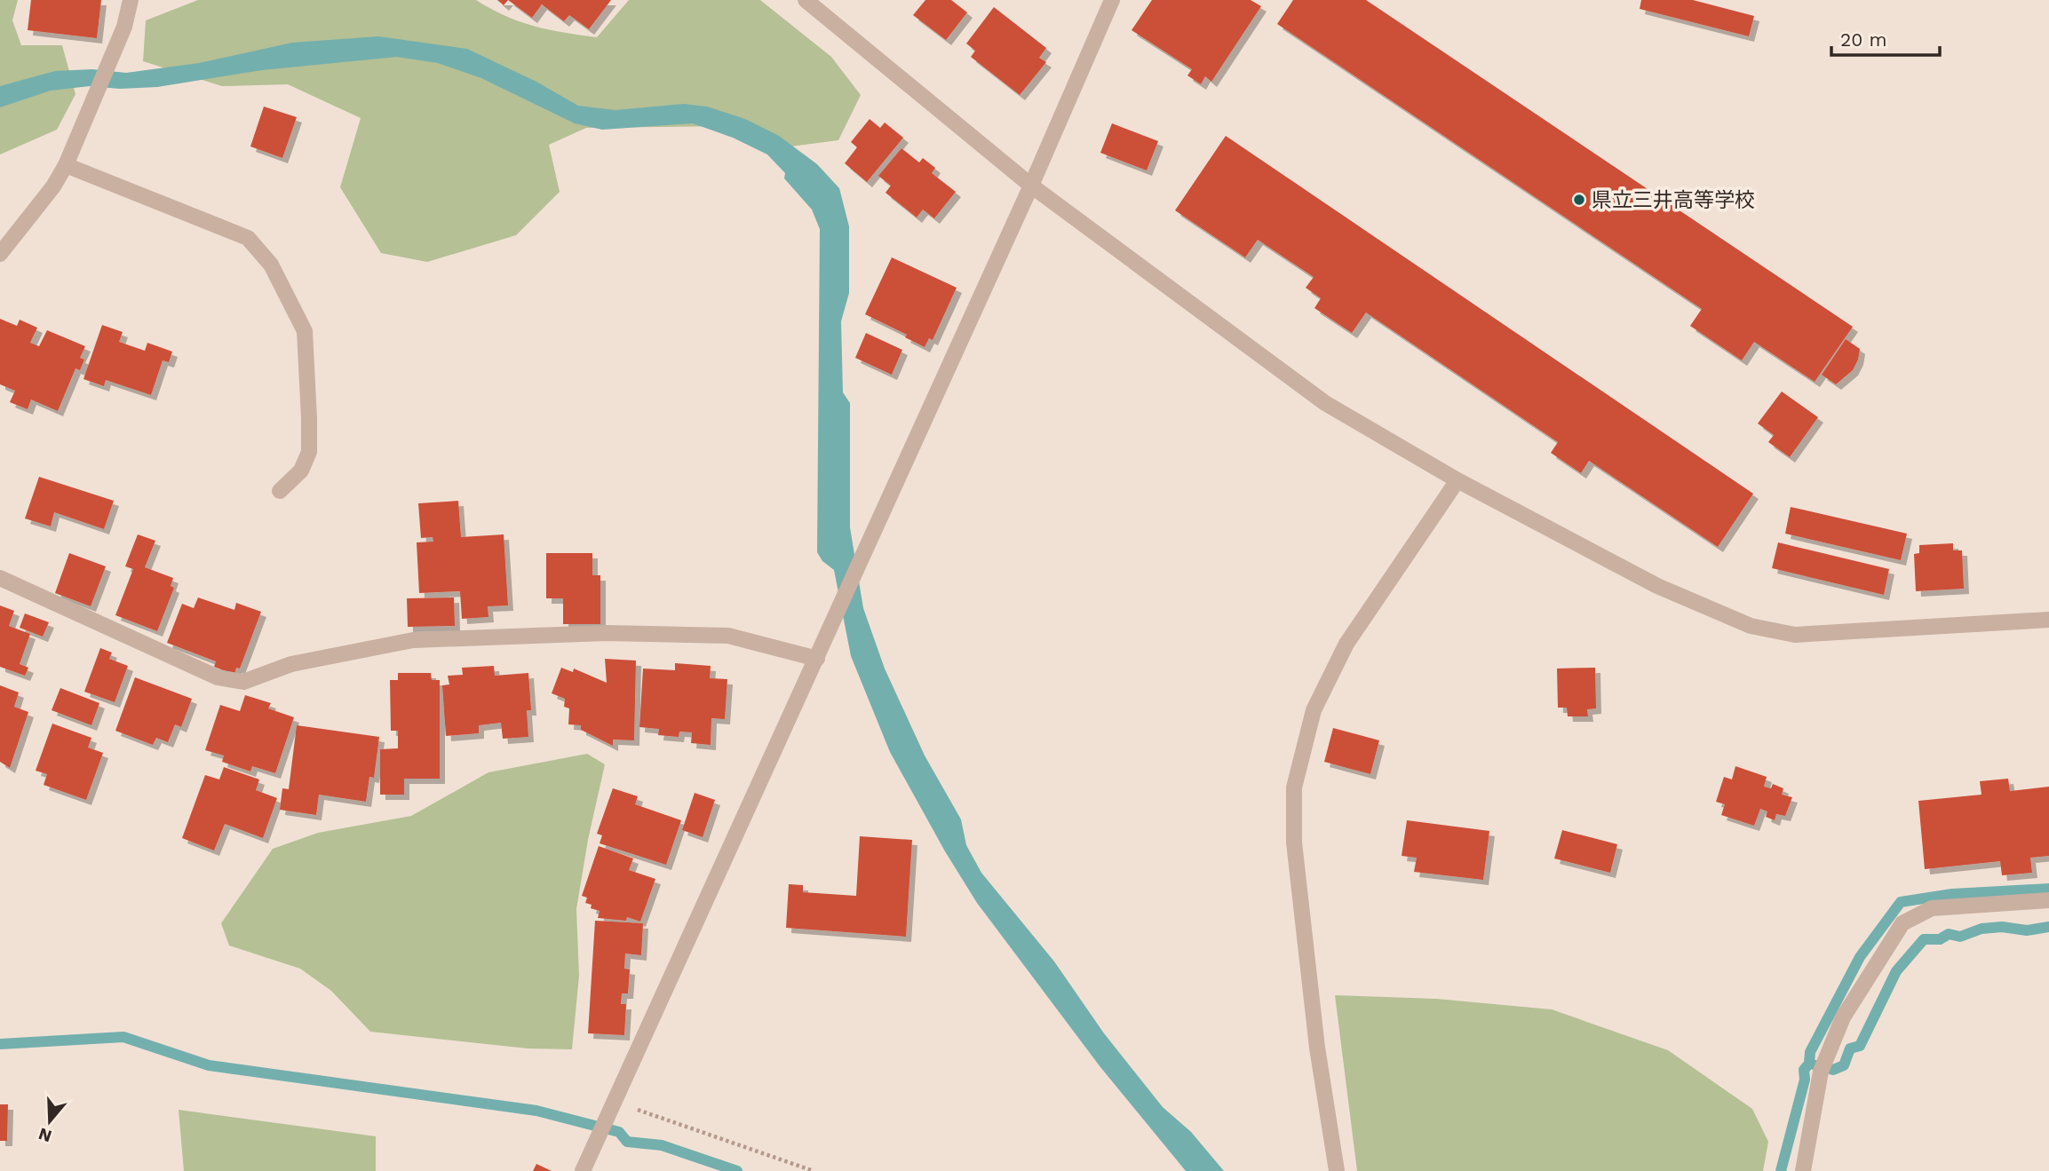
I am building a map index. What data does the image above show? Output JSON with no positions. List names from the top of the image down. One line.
{"places":["県立三井高等学校"],"scale_bar":"20 m","north":"bottom"}
